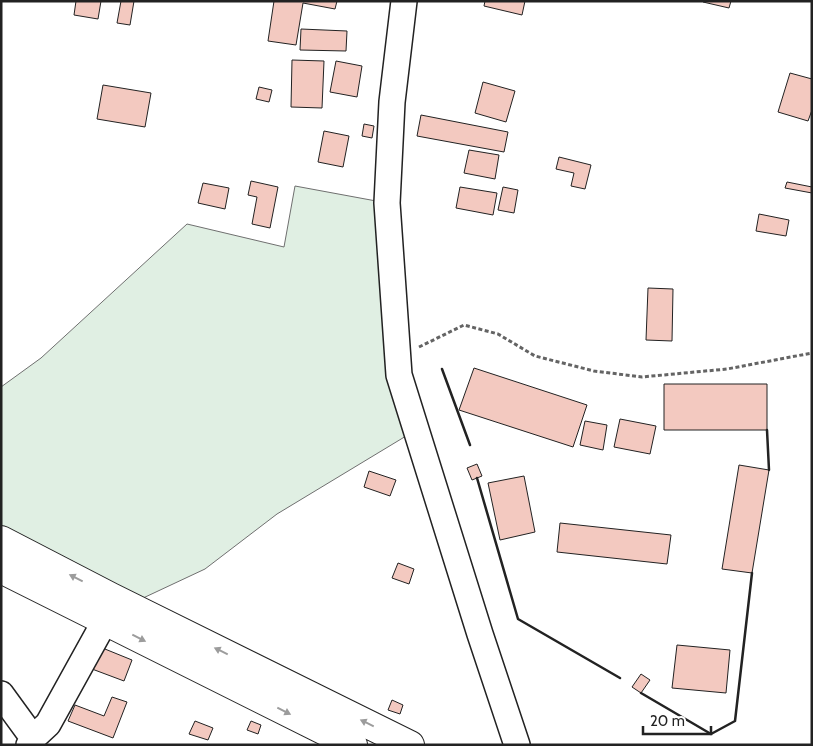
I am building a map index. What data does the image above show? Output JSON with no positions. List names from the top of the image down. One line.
{"scale_bar":"20 m"}
